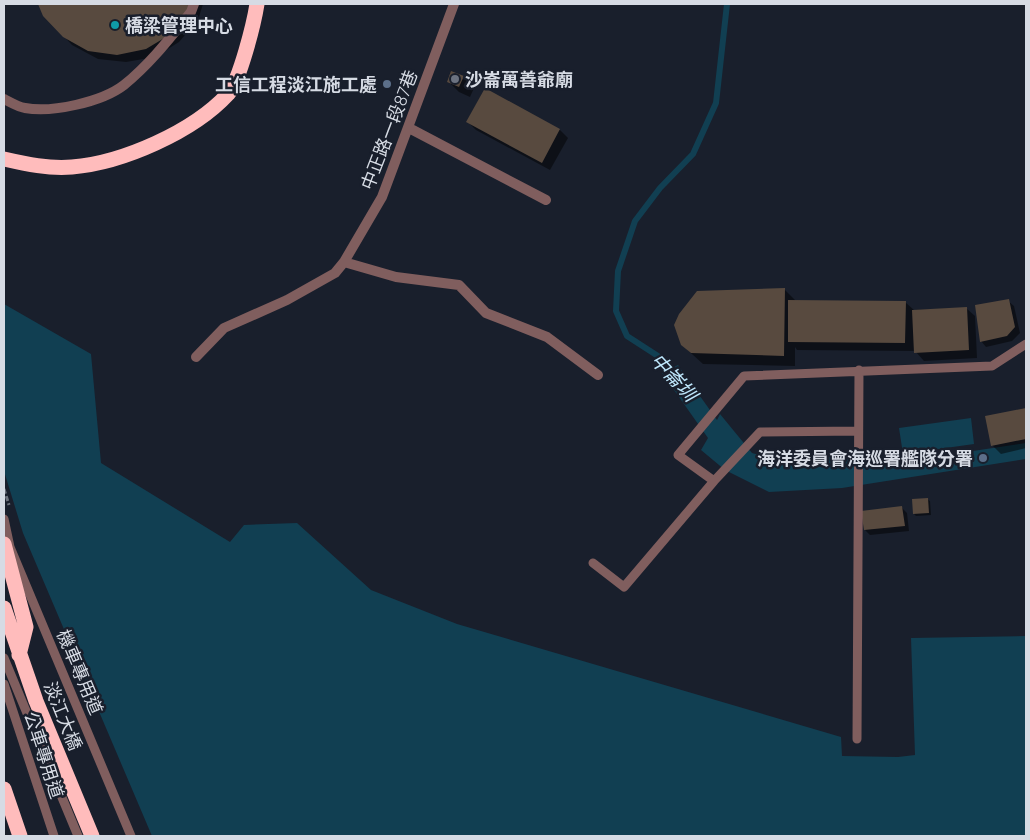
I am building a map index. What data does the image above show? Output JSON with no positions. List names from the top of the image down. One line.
{"streets":{"highway":["淡江大橋"],"street":["中正路一段87巷"],"lane":["機車專用道","公車專用道"]},"water":["中崙圳"],"places":["橋梁管理中心","沙崙萬善爺廟","工信工程淡江施工處","海洋委員會海巡署艦隊分署"]}
